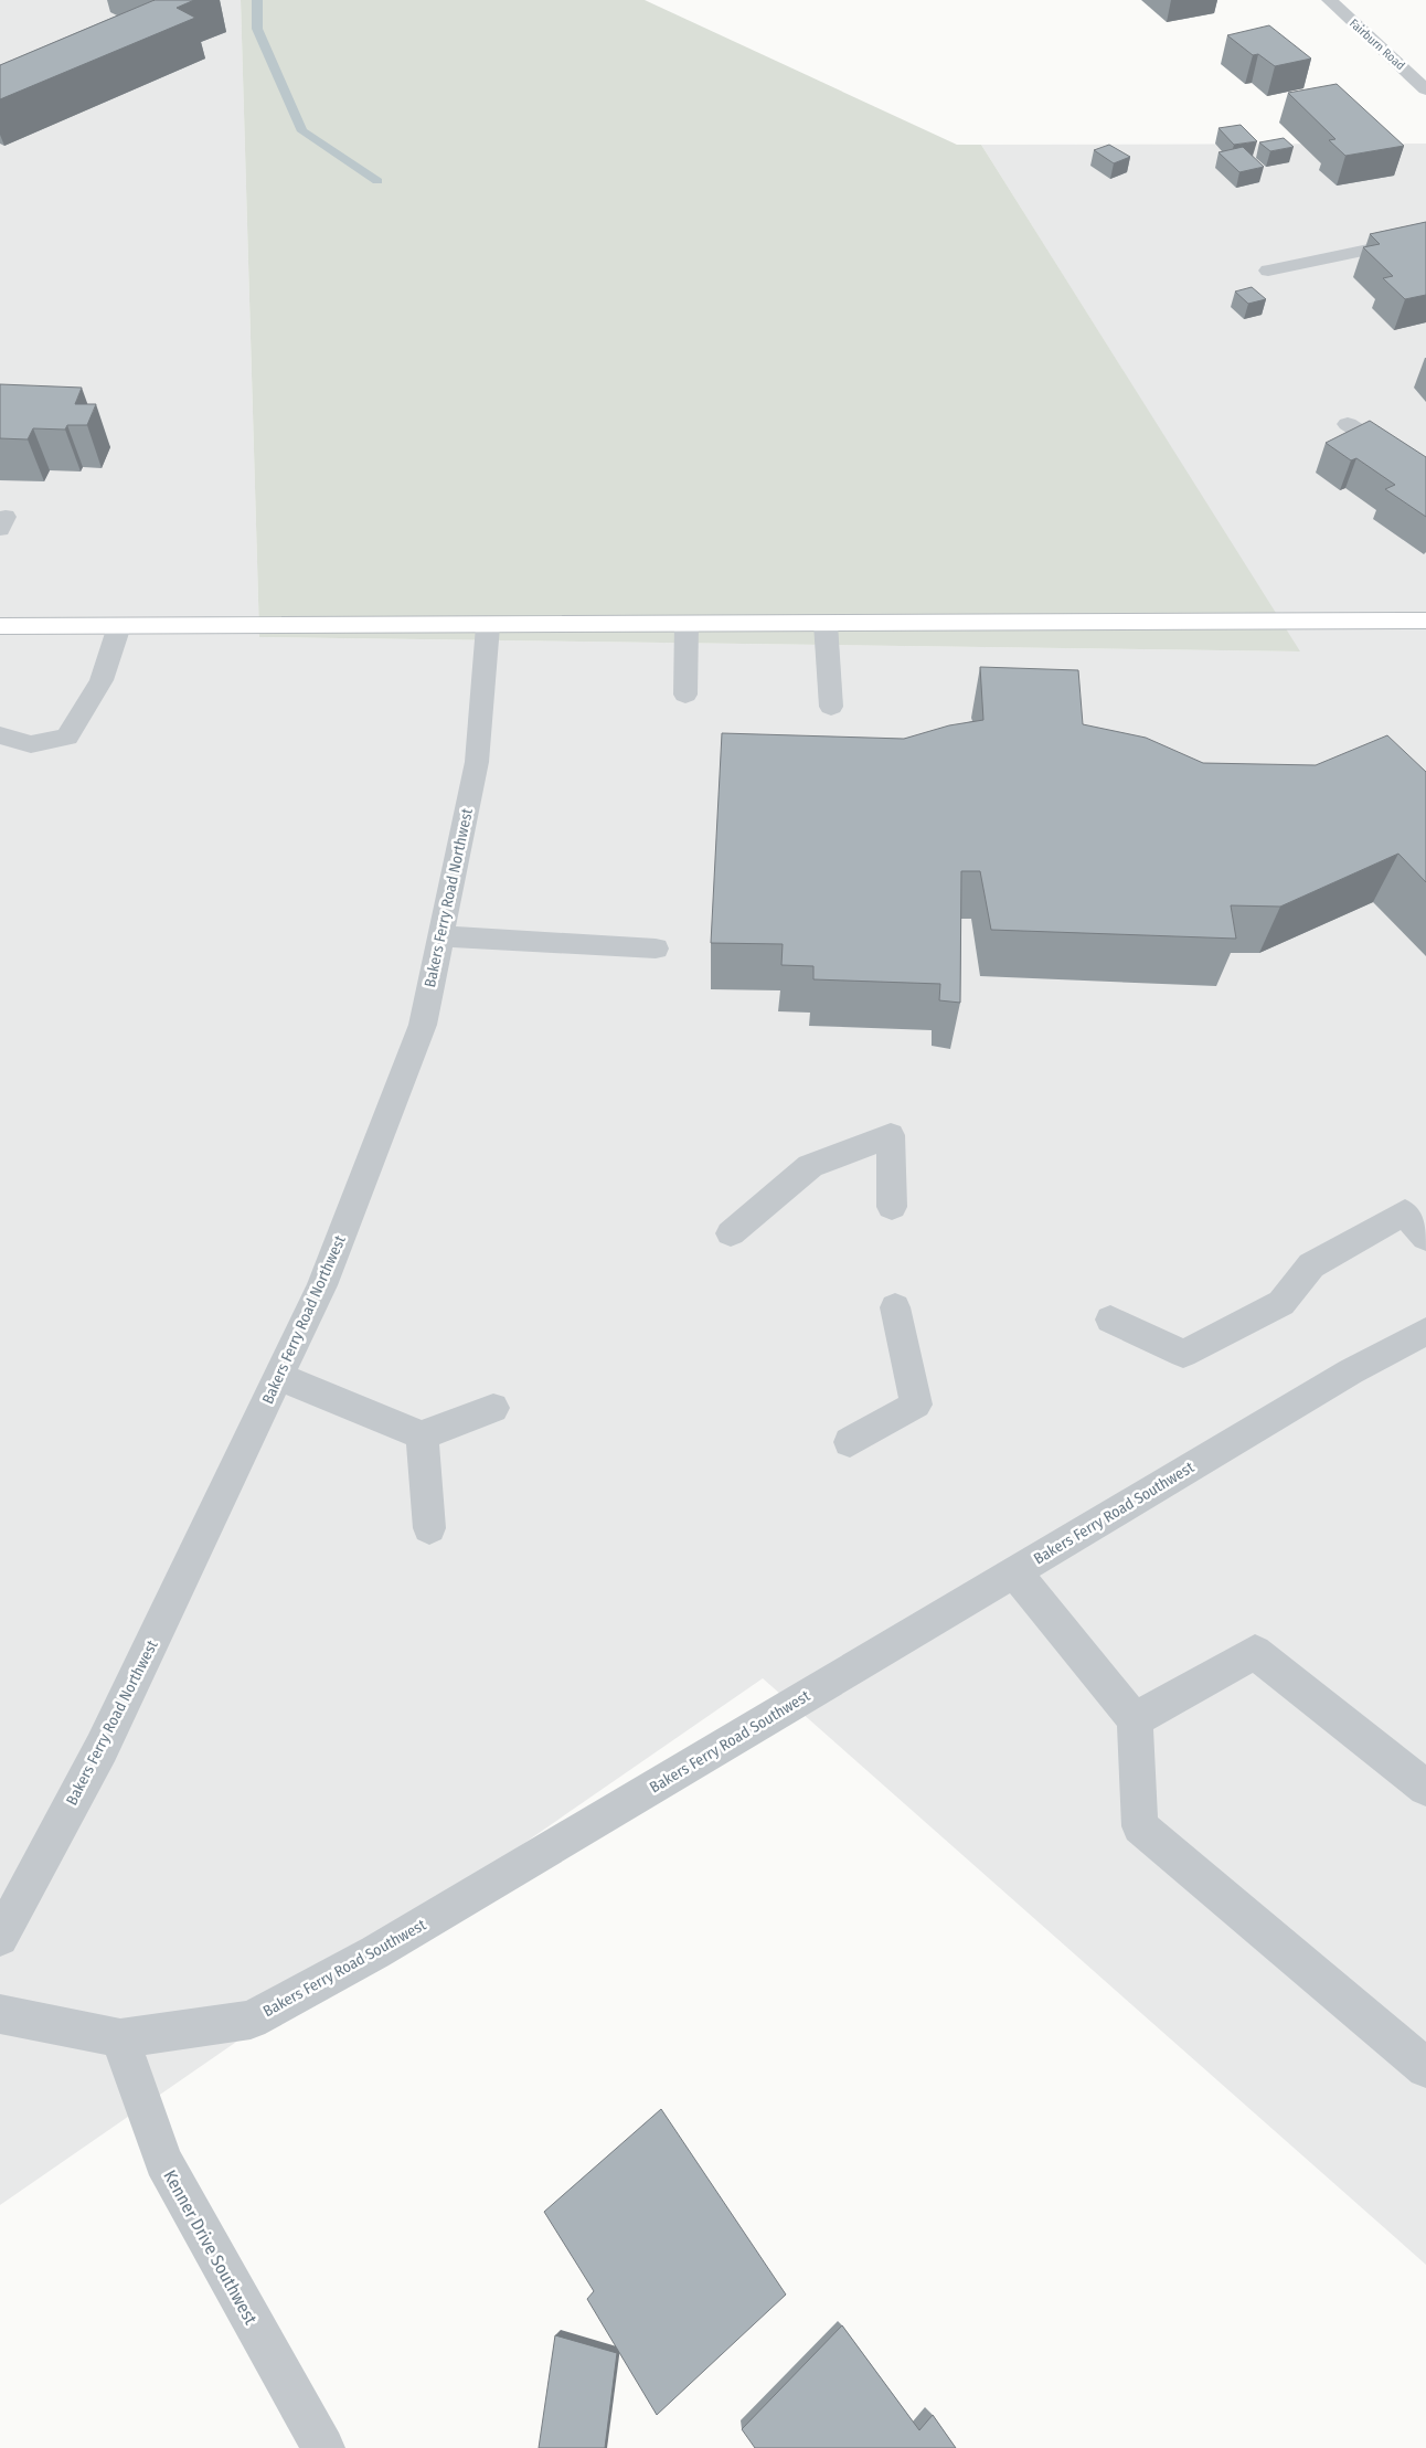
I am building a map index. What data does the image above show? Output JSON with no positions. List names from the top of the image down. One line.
{"streets":{"street":["Fairburn Road","Bakers Ferry Road Northwest","Bakers Ferry Road Southwest","Kenner Drive Southwest"]},"crossings":[["Bakers Ferry Road Southwest","Kenner Drive Southwest"]]}
